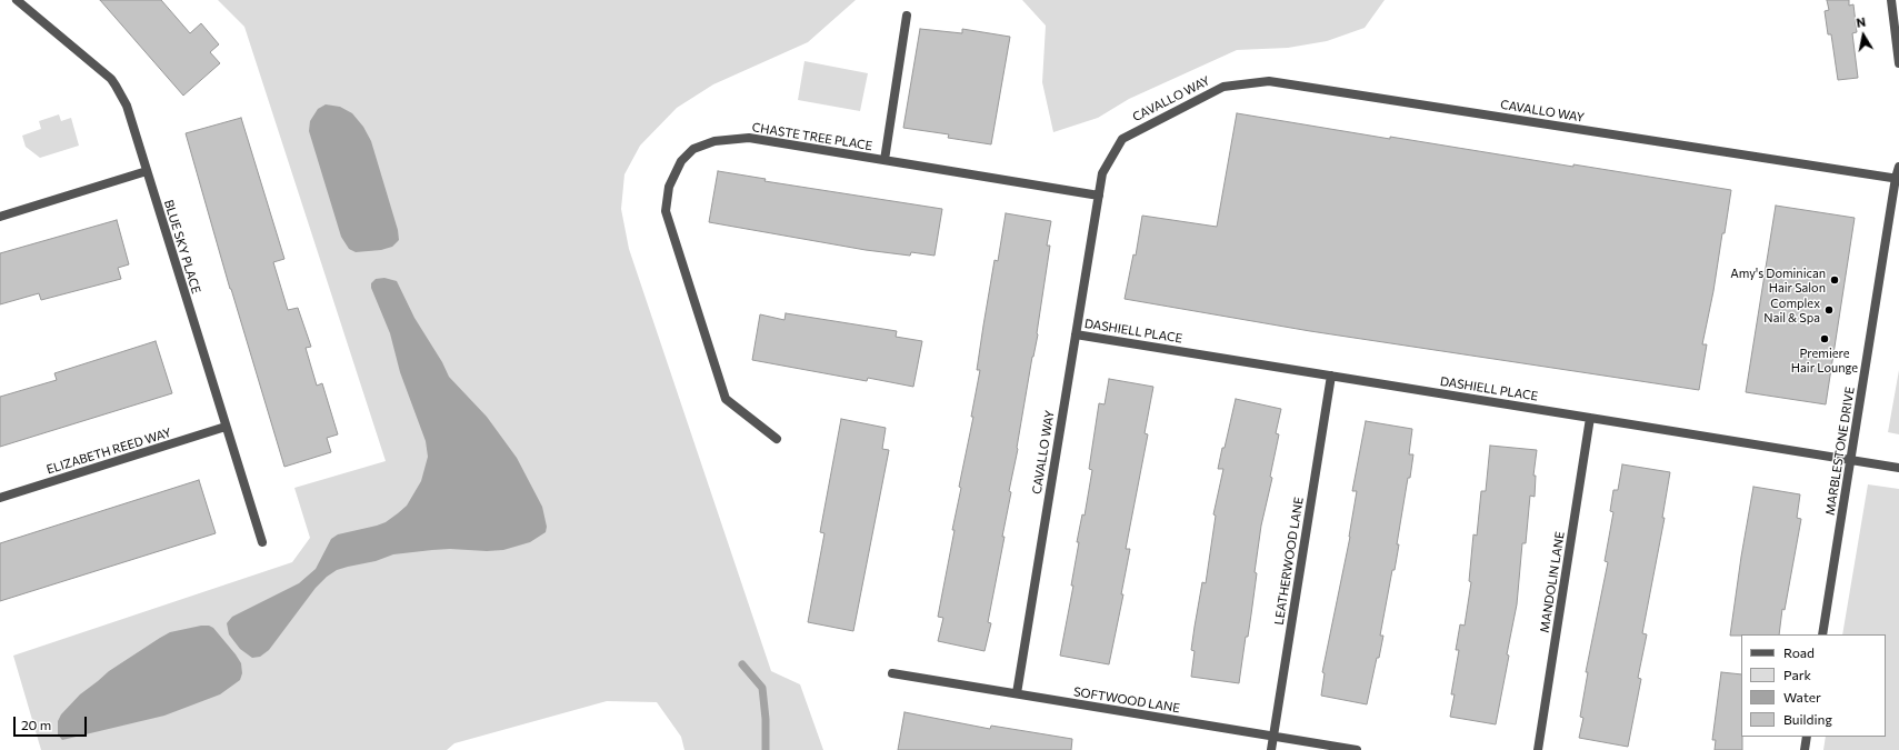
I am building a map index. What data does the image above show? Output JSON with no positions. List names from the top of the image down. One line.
{"streets":{"street":["CAVALLO WAY","CHASTE TREE PLACE","BLUE SKY PLACE","DASHIELL PLACE","ELIZABETH REED WAY","MARBLESTONE DRIVE","LEATHERWOOD LANE","MANDOLIN LANE","SOFTWOOD LANE"]},"crossings":[["CAVALLO WAY","CHASTE TREE PLACE"],["CAVALLO WAY","DASHIELL PLACE"],["CAVALLO WAY","MARBLESTONE DRIVE"],["CAVALLO WAY","SOFTWOOD LANE"],["BLUE SKY PLACE","ELIZABETH REED WAY"],["DASHIELL PLACE","MARBLESTONE DRIVE"],["DASHIELL PLACE","LEATHERWOOD LANE"],["DASHIELL PLACE","MANDOLIN LANE"],["LEATHERWOOD LANE","SOFTWOOD LANE"]],"places":["Amy's Dominican Hair Salon","Complex Nail & Spa","Premiere Hair Lounge"],"legend":["Road","Park","Water","Building"],"scale_bar":"20 m","north":"top"}
